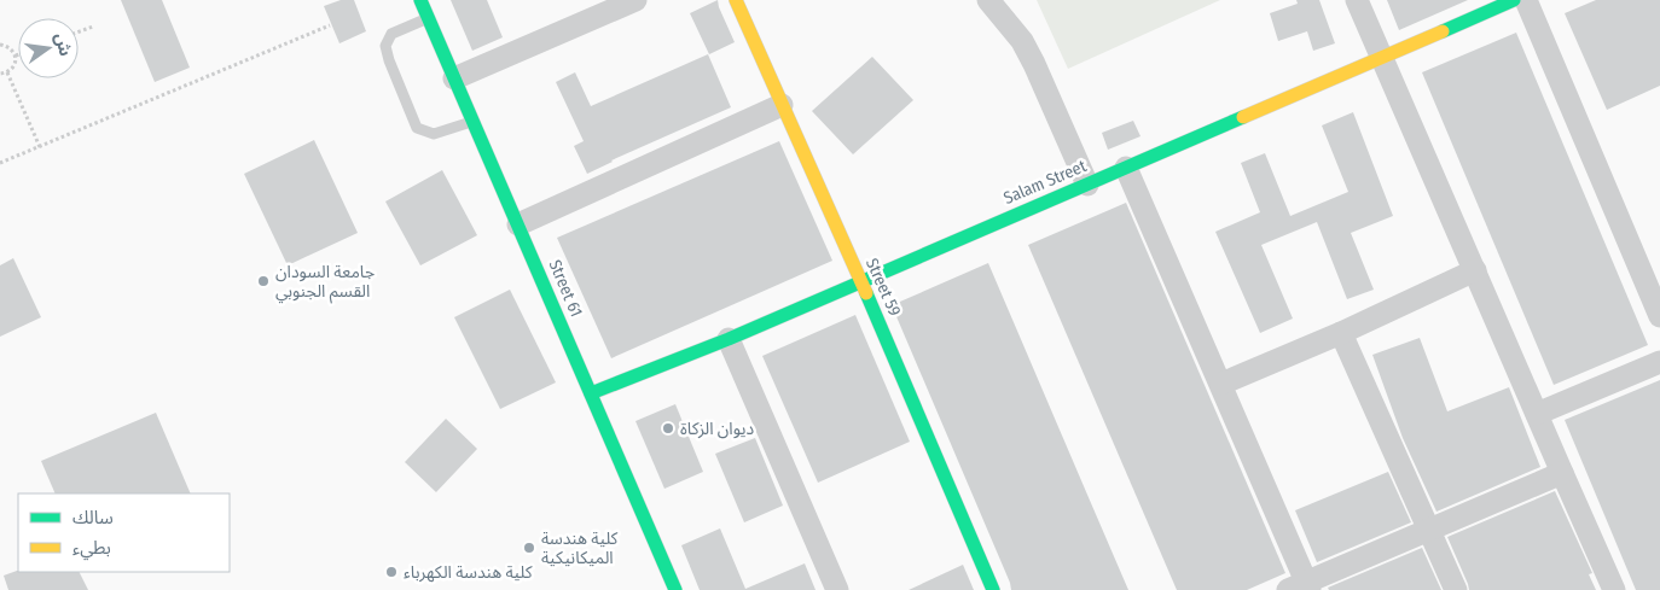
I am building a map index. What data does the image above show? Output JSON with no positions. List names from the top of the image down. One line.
{"streets":{"street":["Salam Street","Street 59","Street 61"]},"crossings":[["Salam Street","Street 59"],["Salam Street","Street 61"]],"places":["جامعة السودان القسم الجنوبي","ديوان الزكاة","كلية هندسة الميكانيكية","كلية هندسة الكهرباء"],"legend":["سالك","بطيء"],"north":"right"}
